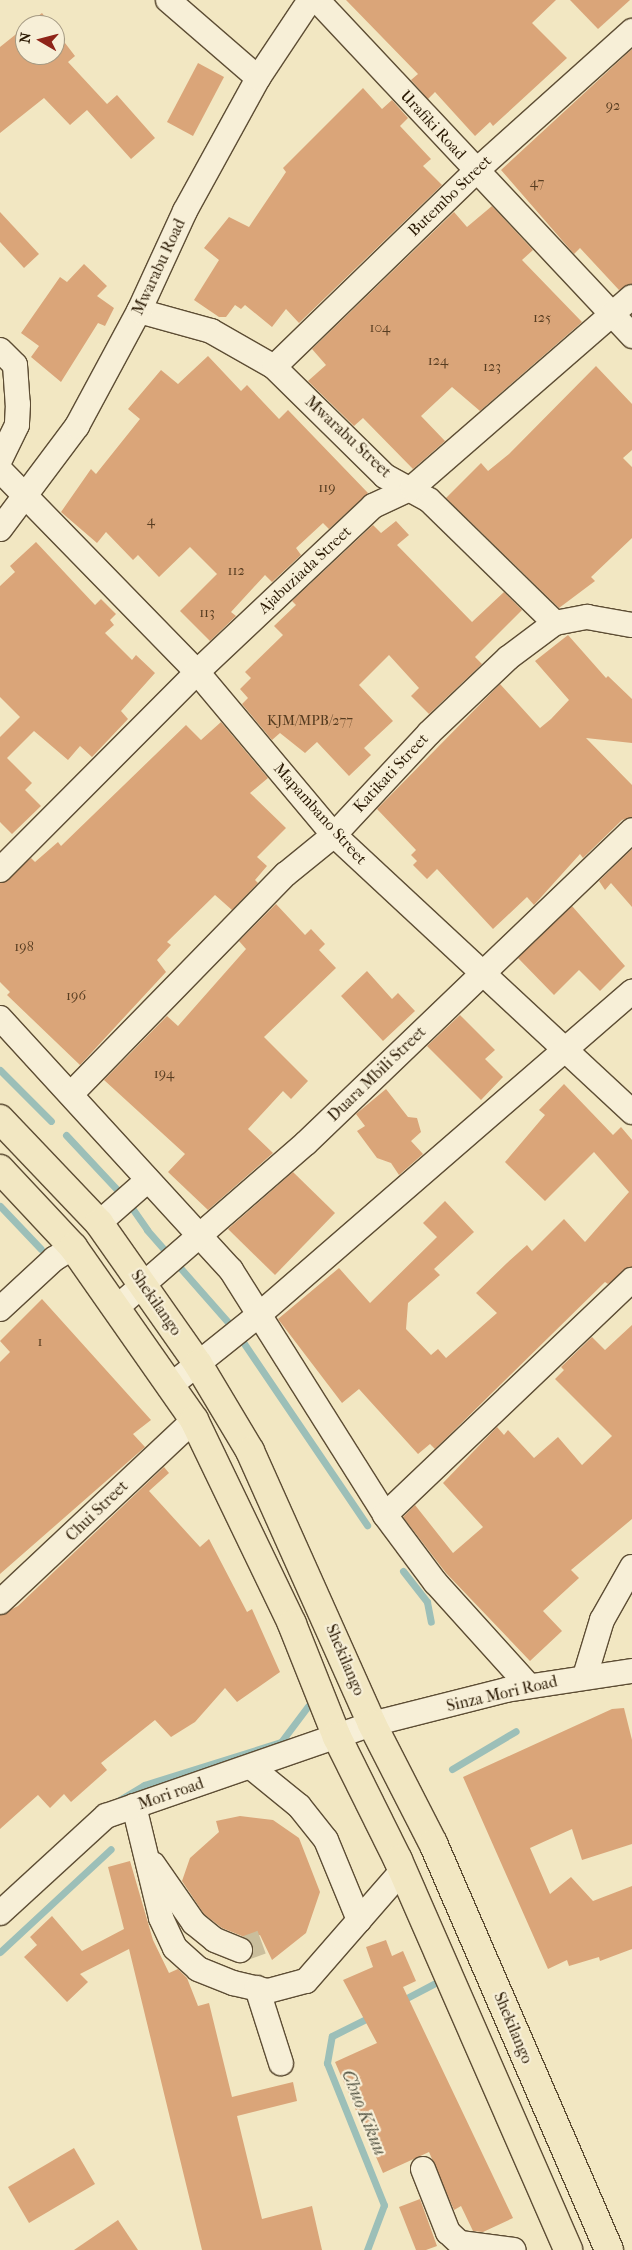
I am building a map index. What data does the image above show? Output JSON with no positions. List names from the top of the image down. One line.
{"streets":{"main road":["Shekilango"],"street":["Urafiki Road","Butembo Street","Mwarabu Road","Mwarabu Street","Ajabuziada Street","Katikati Street","Mapambano Street","Duara Mbili Street","Chui Street","Sinza Mori Road","Mori road"]},"crossings":[["Urafiki Road","Butembo Street"],["Urafiki Road","Ajabuziada Street"],["Butembo Street","Mwarabu Street"],["Mwarabu Road","Mwarabu Street"],["Mwarabu Road","Mapambano Street"],["Mwarabu Street","Ajabuziada Street"],["Mwarabu Street","Katikati Street"],["Ajabuziada Street","Mapambano Street"],["Katikati Street","Mapambano Street"],["Mapambano Street","Duara Mbili Street"],["Duara Mbili Street","Shekilango"],["Shekilango","Sinza Mori Road"],["Shekilango","Mori road"],["Sinza Mori Road","Mori road"]],"water":["Chuo Kikuu"],"house_numbers":["92","47","125","104","124","123","119","4","112","113","KJM/MPB/277","198","196","194","1"],"north":"left"}
